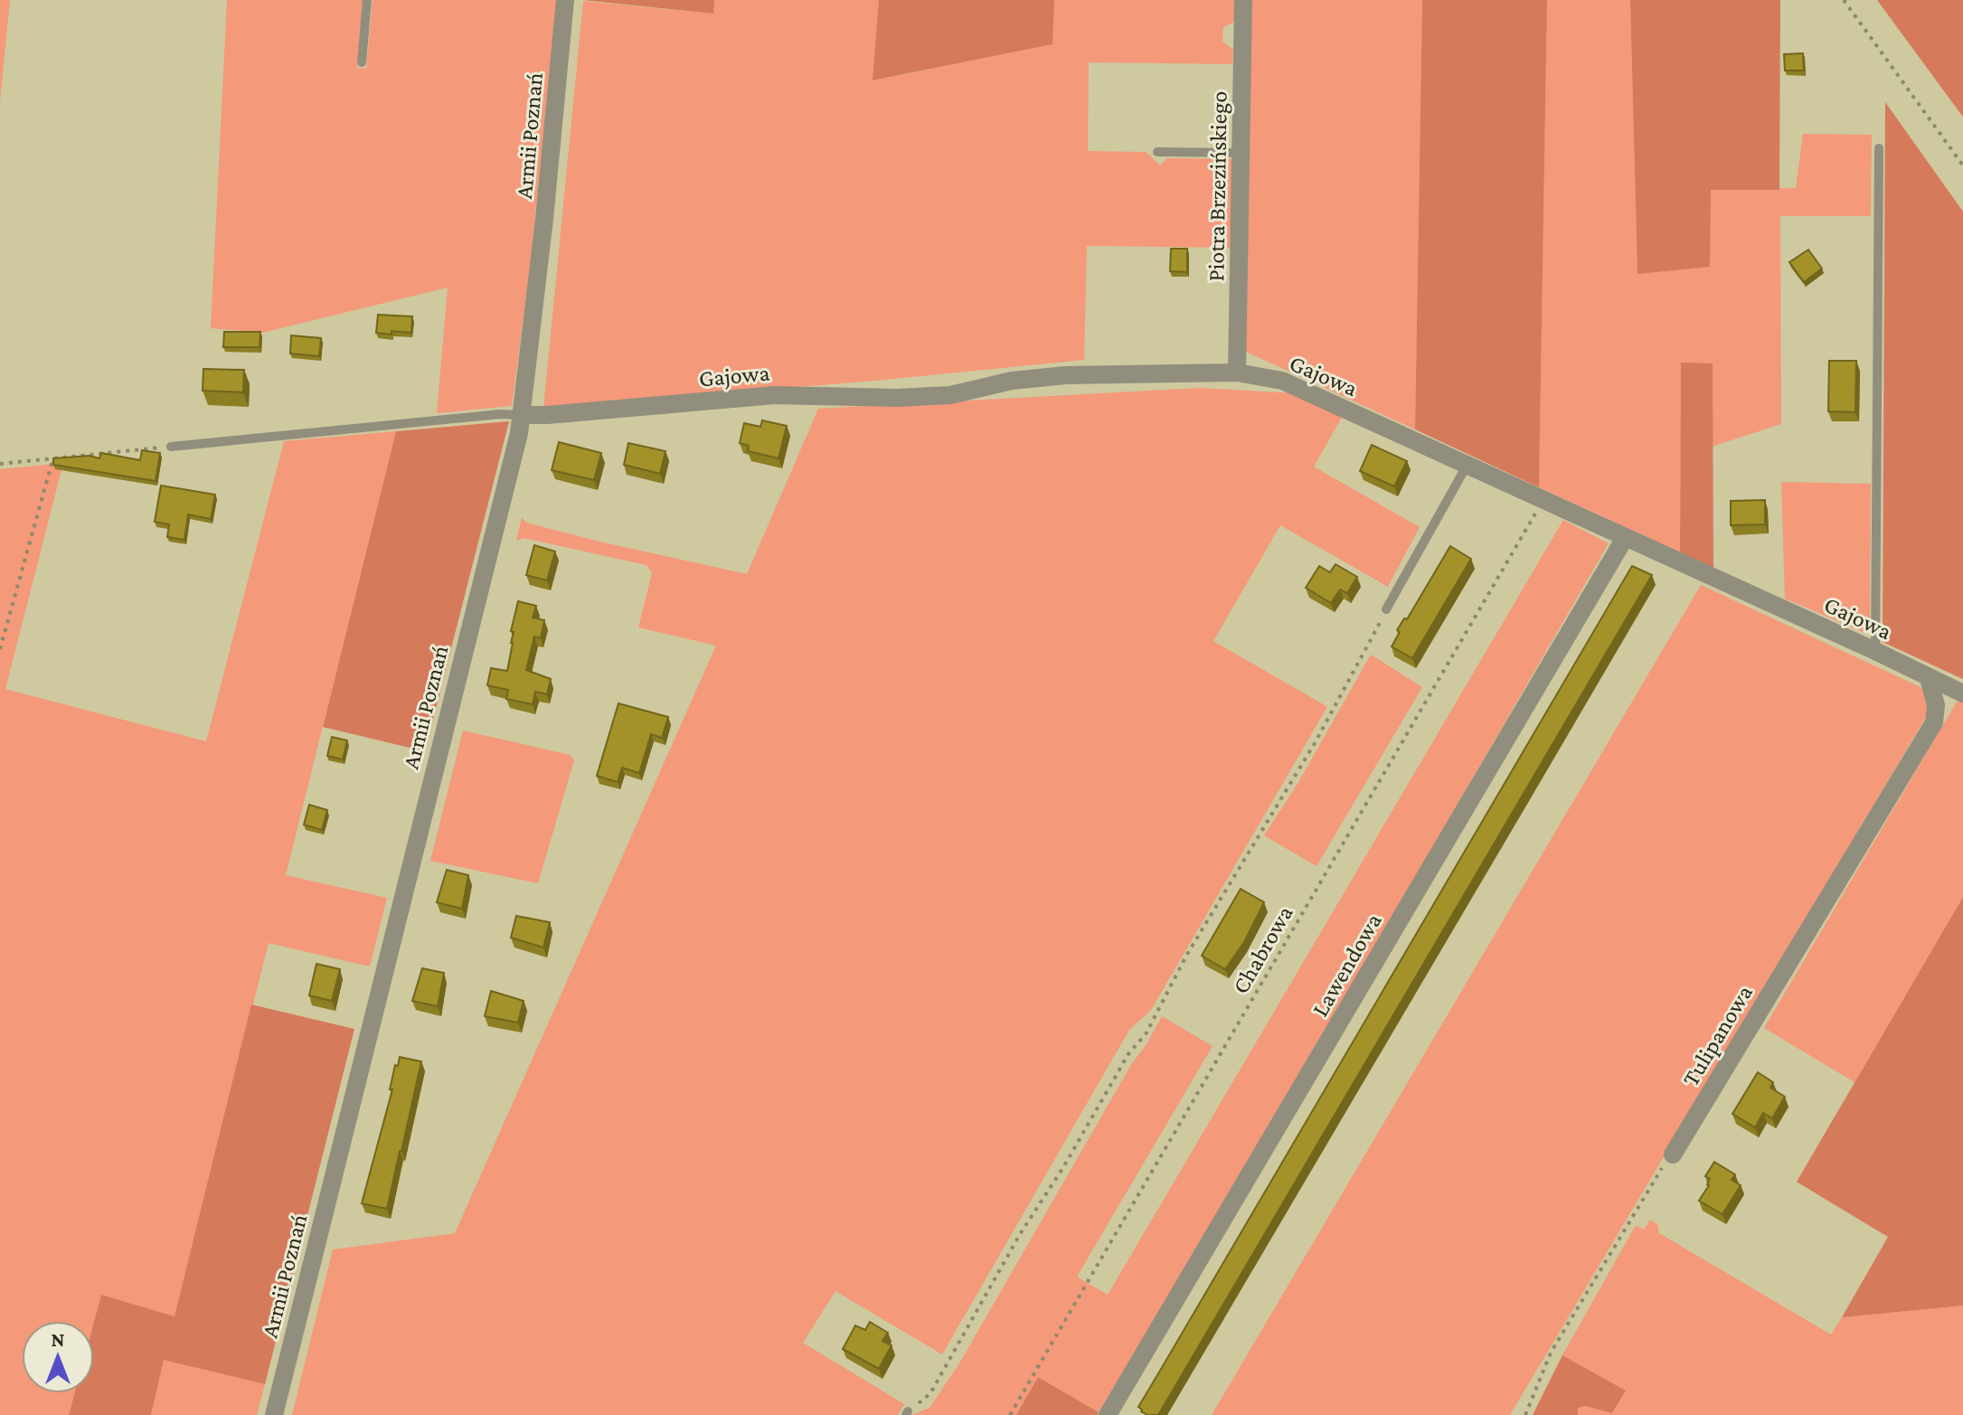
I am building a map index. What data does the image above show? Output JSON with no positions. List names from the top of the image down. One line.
{"streets":{"street":["Armii Poznań","Piotra Brzezińskiego","Gajowa","Lawendowa","Tulipanowa"],"path":["Chabrowa"]},"crossings":[["Armii Poznań","Gajowa"],["Piotra Brzezińskiego","Gajowa"],["Gajowa","Chabrowa"],["Gajowa","Lawendowa"],["Gajowa","Tulipanowa"]],"north":"top"}
